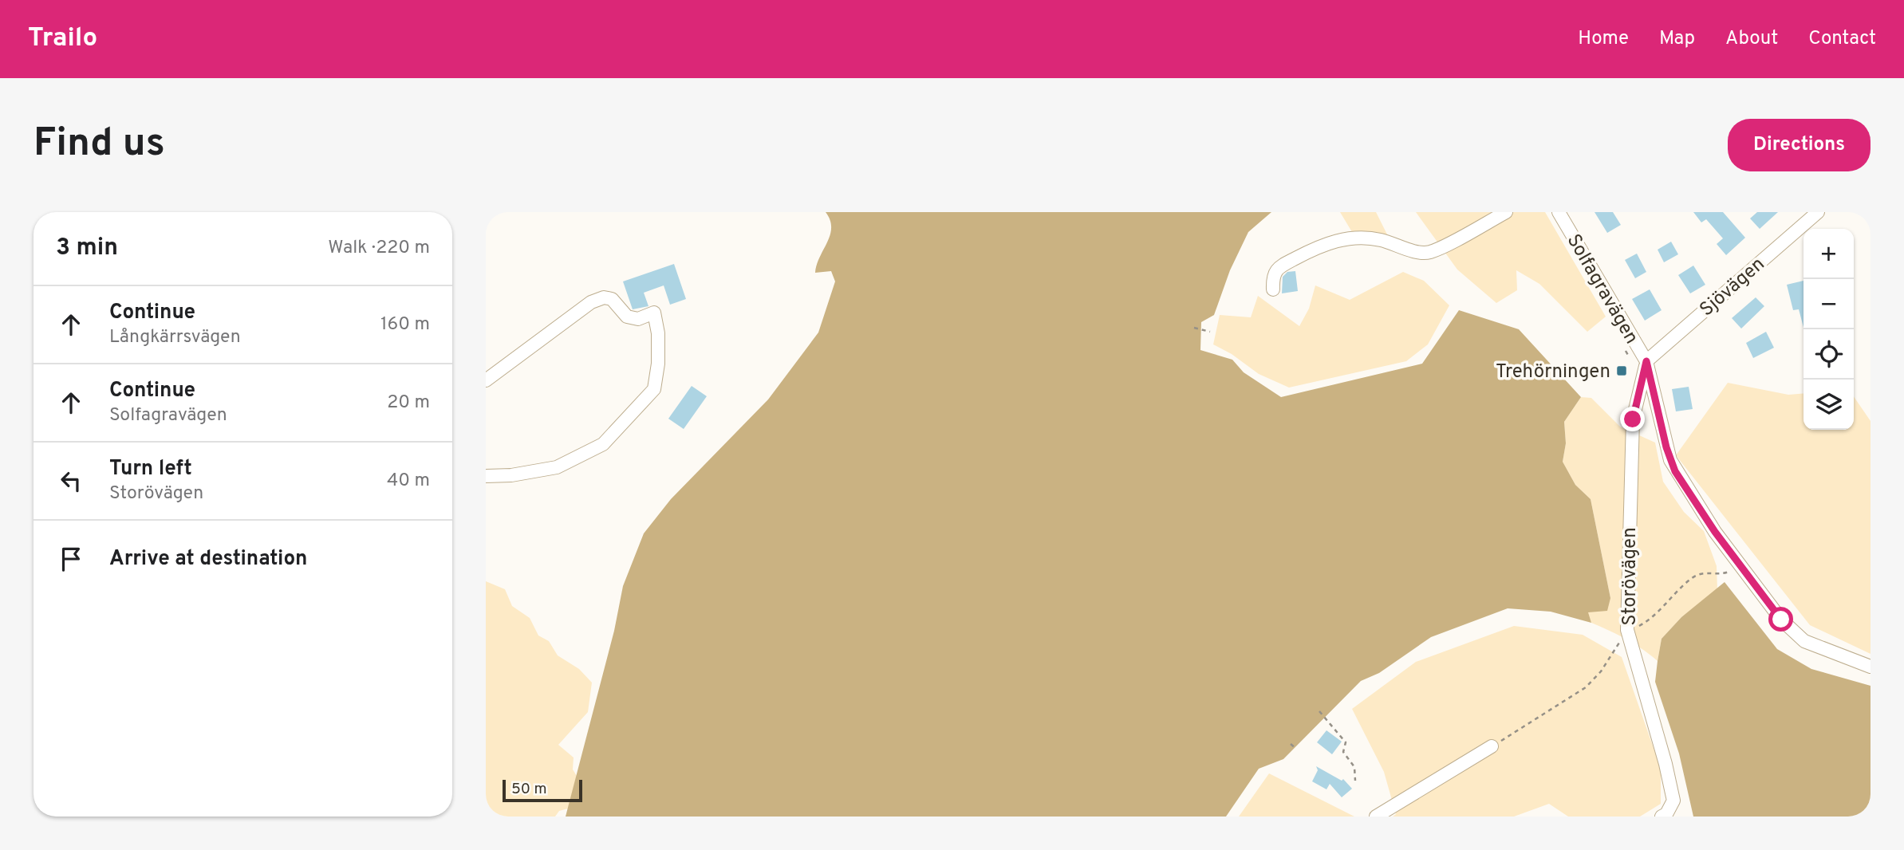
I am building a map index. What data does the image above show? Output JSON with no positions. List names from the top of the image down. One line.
{"streets":{"street":["Sjövägen","Solfagravägen","Storövägen"]},"crossings":[["Sjövägen","Solfagravägen"],["Sjövägen","Storövägen"],["Solfagravägen","Storövägen"]],"places":{"transit":["Trehörningen"]},"scale_bar":"50 m","page":{"header":"Trailo","nav":["Home","Map","About","Contact"],"buttons":"Directions","title":"Find us","heading":["3 min","Walk · 220 m"],"map_buttons":["+","−"],"list":[["Continue","Långkärrsvägen","160 m"],["Continue","Solfagravägen","20 m"],["Turn left","Storövägen","40 m"],"Arrive at destination"],"scale":"50 m"}}
